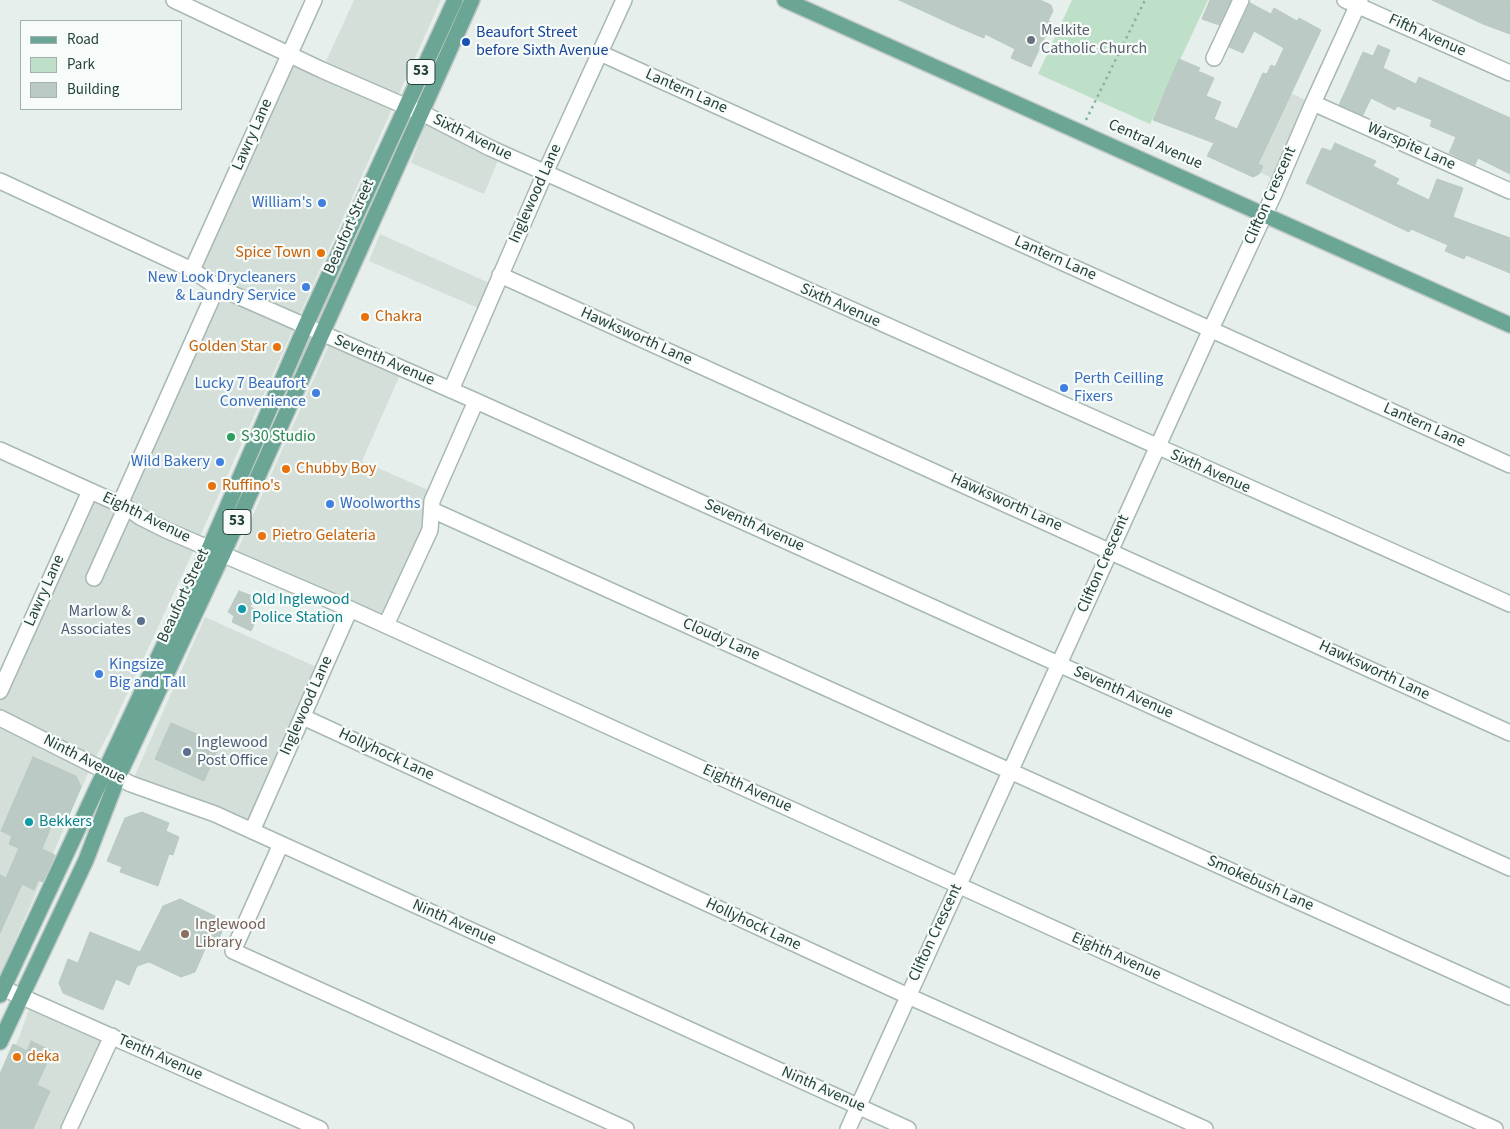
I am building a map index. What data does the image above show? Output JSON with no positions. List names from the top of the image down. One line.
{"streets":{"main road":["53","Central Avenue","Beaufort Street"],"street":["Fifth Avenue","Lantern Lane","Lawry Lane","Sixth Avenue","Warspite Lane","Inglewood Lane","Clifton Crescent","Hawksworth Lane","Seventh Avenue","Eighth Avenue","Cloudy Lane","Hollyhock Lane","Ninth Avenue","Smokebush Lane","Tenth Avenue"]},"crossings":[["Fifth Avenue","Clifton Crescent"],["Lantern Lane","Inglewood Lane"],["Lantern Lane","Clifton Crescent"],["Lawry Lane","Sixth Avenue"],["Lawry Lane","Seventh Avenue"],["Lawry Lane","Eighth Avenue"],["Sixth Avenue","Inglewood Lane"],["Sixth Avenue","Clifton Crescent"],["Sixth Avenue","Beaufort Street"],["Central Avenue","Clifton Crescent"],["Warspite Lane","Clifton Crescent"],["Inglewood Lane","Hawksworth Lane"],["Inglewood Lane","Seventh Avenue"],["Inglewood Lane","Eighth Avenue"],["Inglewood Lane","Hollyhock Lane"],["Inglewood Lane","Ninth Avenue"],["Clifton Crescent","Hawksworth Lane"],["Clifton Crescent","Seventh Avenue"],["Clifton Crescent","Eighth Avenue"],["Clifton Crescent","Cloudy Lane"],["Clifton Crescent","Hollyhock Lane"],["Clifton Crescent","Ninth Avenue"],["Clifton Crescent","Smokebush Lane"],["Beaufort Street","Seventh Avenue"],["Beaufort Street","Eighth Avenue"],["Beaufort Street","Ninth Avenue"],["Beaufort Street","Tenth Avenue"],["Cloudy Lane","Smokebush Lane"]],"places":["Melkite Catholic Church","Beaufort Street before Sixth Avenue","William's","Spice Town","New Look Drycleaners & Laundry Service","Chakra","Golden Star","Perth Ceilling Fixers","Lucky 7 Beaufort Convenience","S 30 Studio","Wild Bakery","Chubby Boy","Ruffino's","Woolworths","Pietro Gelateria","Old Inglewood Police Station","Marlow & Associates","Kingsize Big and Tall","Inglewood Post Office","Bekkers","Inglewood Library","deka"],"legend":["Road","Park","Building"]}
